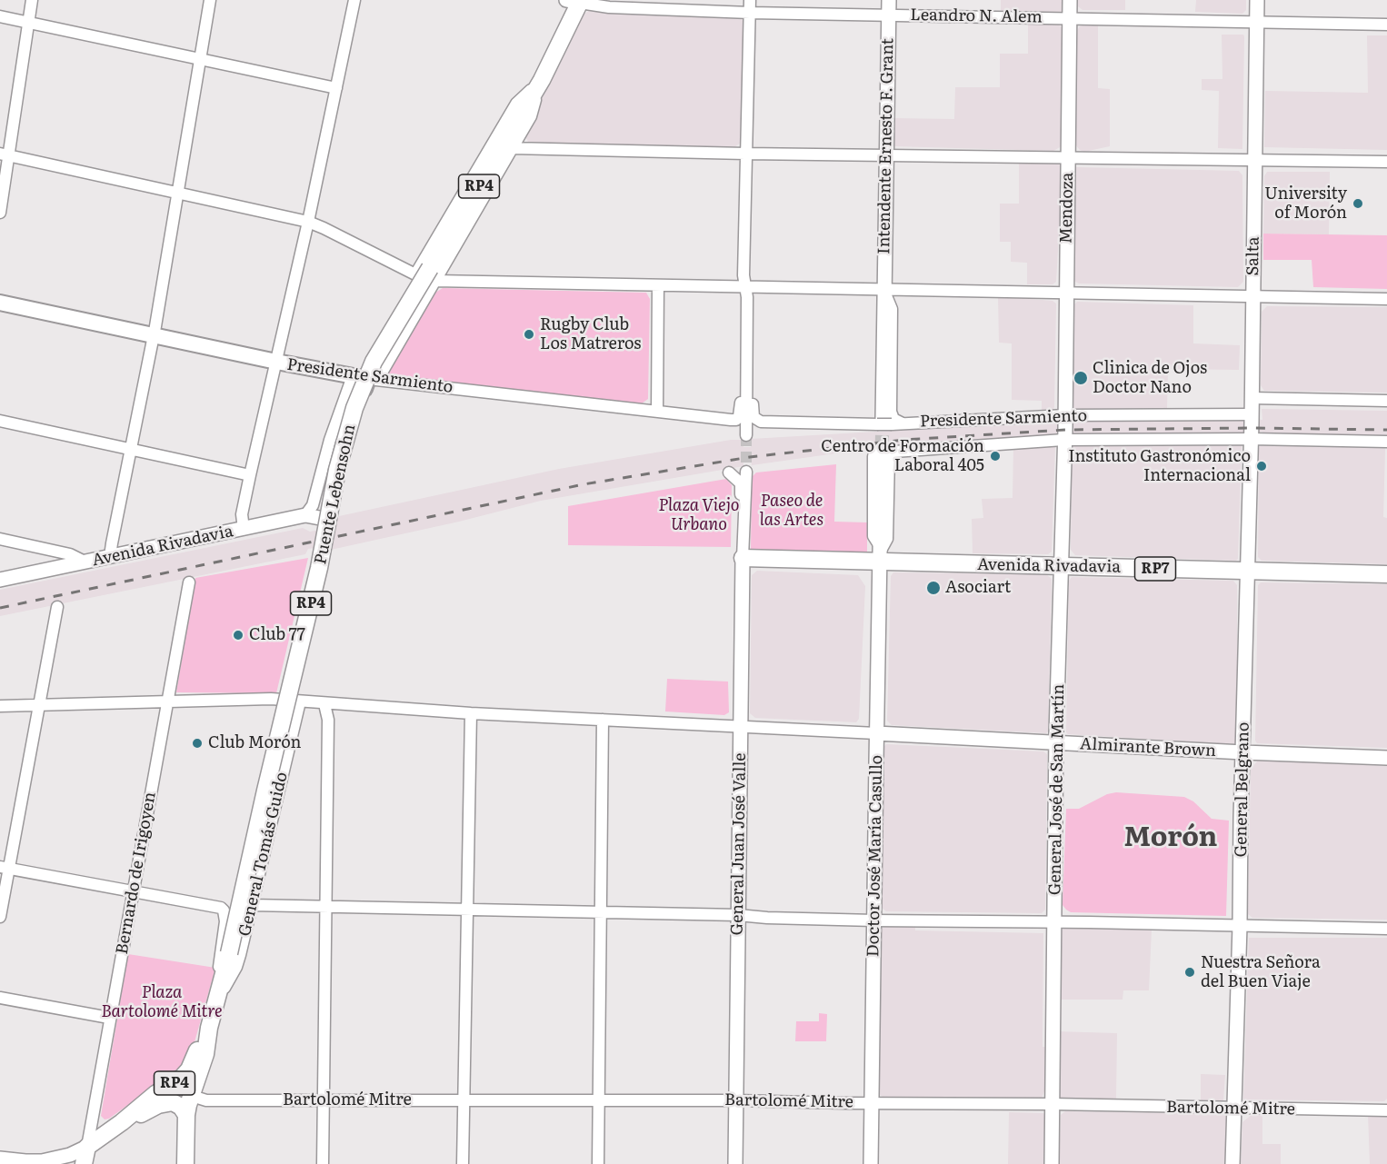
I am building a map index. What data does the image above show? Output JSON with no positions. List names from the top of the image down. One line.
{"streets":{"main road":["RP4","Presidente Sarmiento","Puente Lebensohn","Avenida Rivadavia","RP7","General Tomás Guido","Bernardo de Irigoyen"],"street":["Leandro N. Alem","Intendente Ernesto F. Grant","Mendoza","Salta","Almirante Brown","General José de San Martín","General Belgrano","General Juan José Valle","Doctor José María Casullo","Bartolomé Mitre"]},"crossings":[["Leandro N. Alem","Intendente Ernesto F. Grant"],["Leandro N. Alem","RP4"],["Leandro N. Alem","Mendoza"],["Leandro N. Alem","Salta"],["Intendente Ernesto F. Grant","Presidente Sarmiento"],["RP4","Puente Lebensohn"],["RP4","General Tomás Guido"],["RP4","Bernardo de Irigoyen"],["Mendoza","Presidente Sarmiento"],["Mendoza","General José de San Martín"],["Salta","Presidente Sarmiento"],["Salta","General Belgrano"],["Presidente Sarmiento","General José de San Martín"],["Presidente Sarmiento","General Belgrano"],["Presidente Sarmiento","Doctor José María Casullo"],["Puente Lebensohn","General Tomás Guido"],["Avenida Rivadavia","General José de San Martín"],["Avenida Rivadavia","General Belgrano"],["Avenida Rivadavia","General Juan José Valle"],["Avenida Rivadavia","Doctor José María Casullo"],["Almirante Brown","General José de San Martín"],["Almirante Brown","General Belgrano"],["Almirante Brown","Doctor José María Casullo"],["General José de San Martín","Bartolomé Mitre"],["General Belgrano","Bartolomé Mitre"],["General Juan José Valle","Bartolomé Mitre"],["General Tomás Guido","Bernardo de Irigoyen"],["General Tomás Guido","Bartolomé Mitre"],["Doctor José María Casullo","Bartolomé Mitre"]],"districts":["Morón"],"parks":["Paseo de las Artes","Plaza Viejo Urbano","Plaza Bartolomé Mitre"],"places":["University of Morón","Rugby Club Los Matreros","Clinica de Ojos Doctor Nano","Centro de Formación Laboral 405","Instituto Gastronómico Internacional","Asociart","Club 77","Club Morón","Nuestra Señora del Buen Viaje"]}
